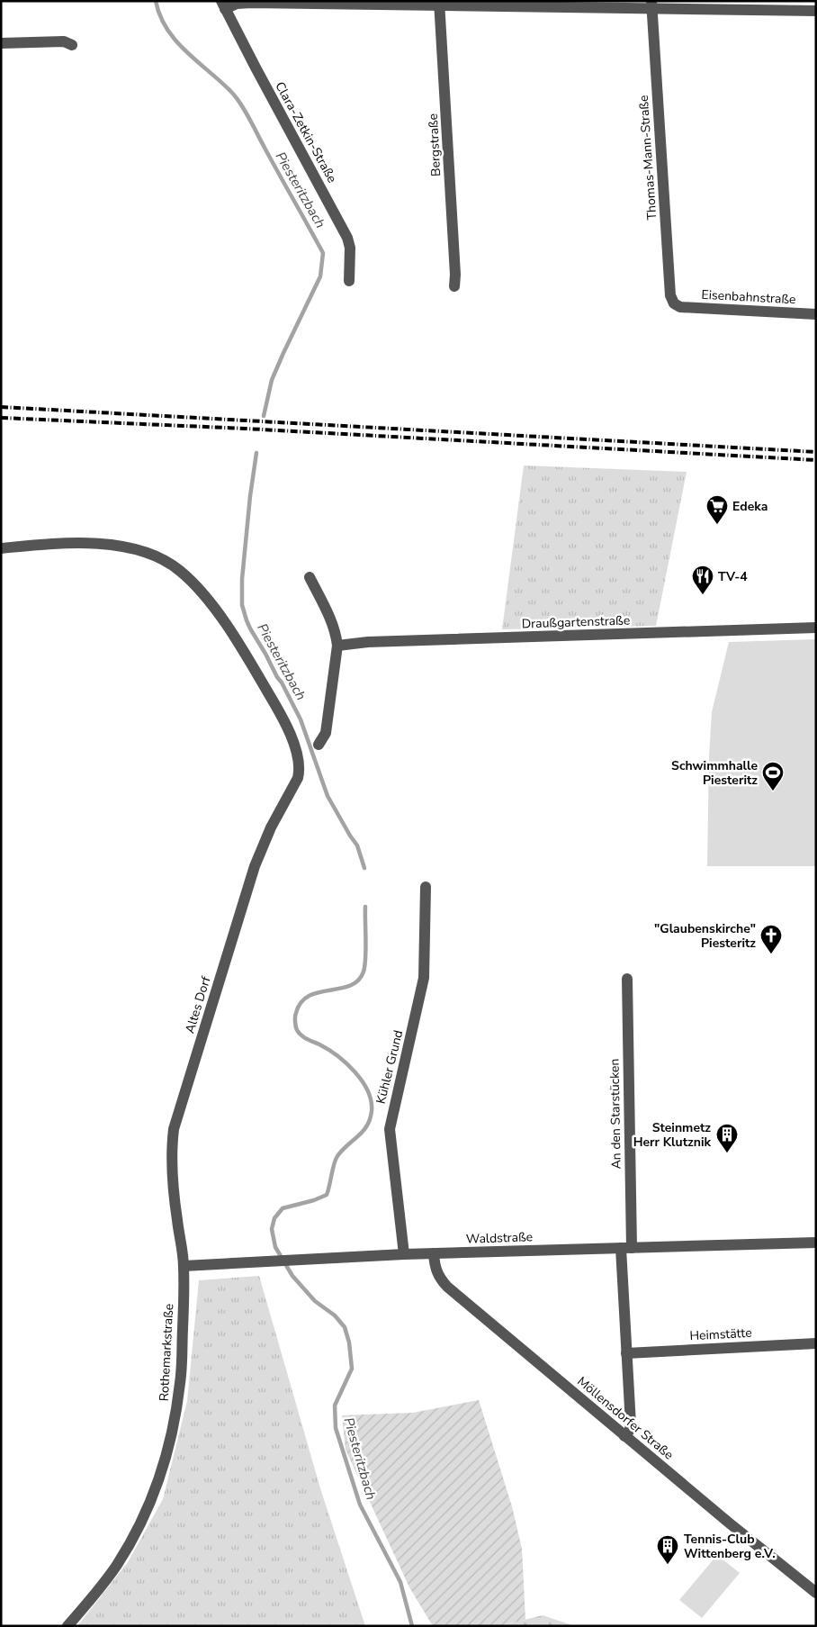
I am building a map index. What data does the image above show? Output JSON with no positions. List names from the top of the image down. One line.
{"streets":{"street":["Clara-Zetkin-Straße","Bergstraße","Thomas-Mann-Straße","Eisenbahnstraße","Draußgartenstraße","Altes Dorf","Kühler Grund","An den Starstücken","Waldstraße","Heimstätte","Rothemarkstraße","Möllensdorfer Straße"]},"crossings":[["Thomas-Mann-Straße","Eisenbahnstraße"],["Altes Dorf","Waldstraße"],["Altes Dorf","Rothemarkstraße"],["Kühler Grund","Waldstraße"],["An den Starstücken","Waldstraße"],["Waldstraße","Rothemarkstraße"],["Waldstraße","Möllensdorfer Straße"]],"water":["Piesteritzbach"],"places":{"supermarket":["Edeka"],"restaurant":["TV-4"],"sports":["Schwimmhalle Piesteritz"],"church":["\"Glaubenskirche\" Piesteritz"],"building":["Steinmetz Herr Klutznik","Tennis-Club Wittenberg e.V."]}}
